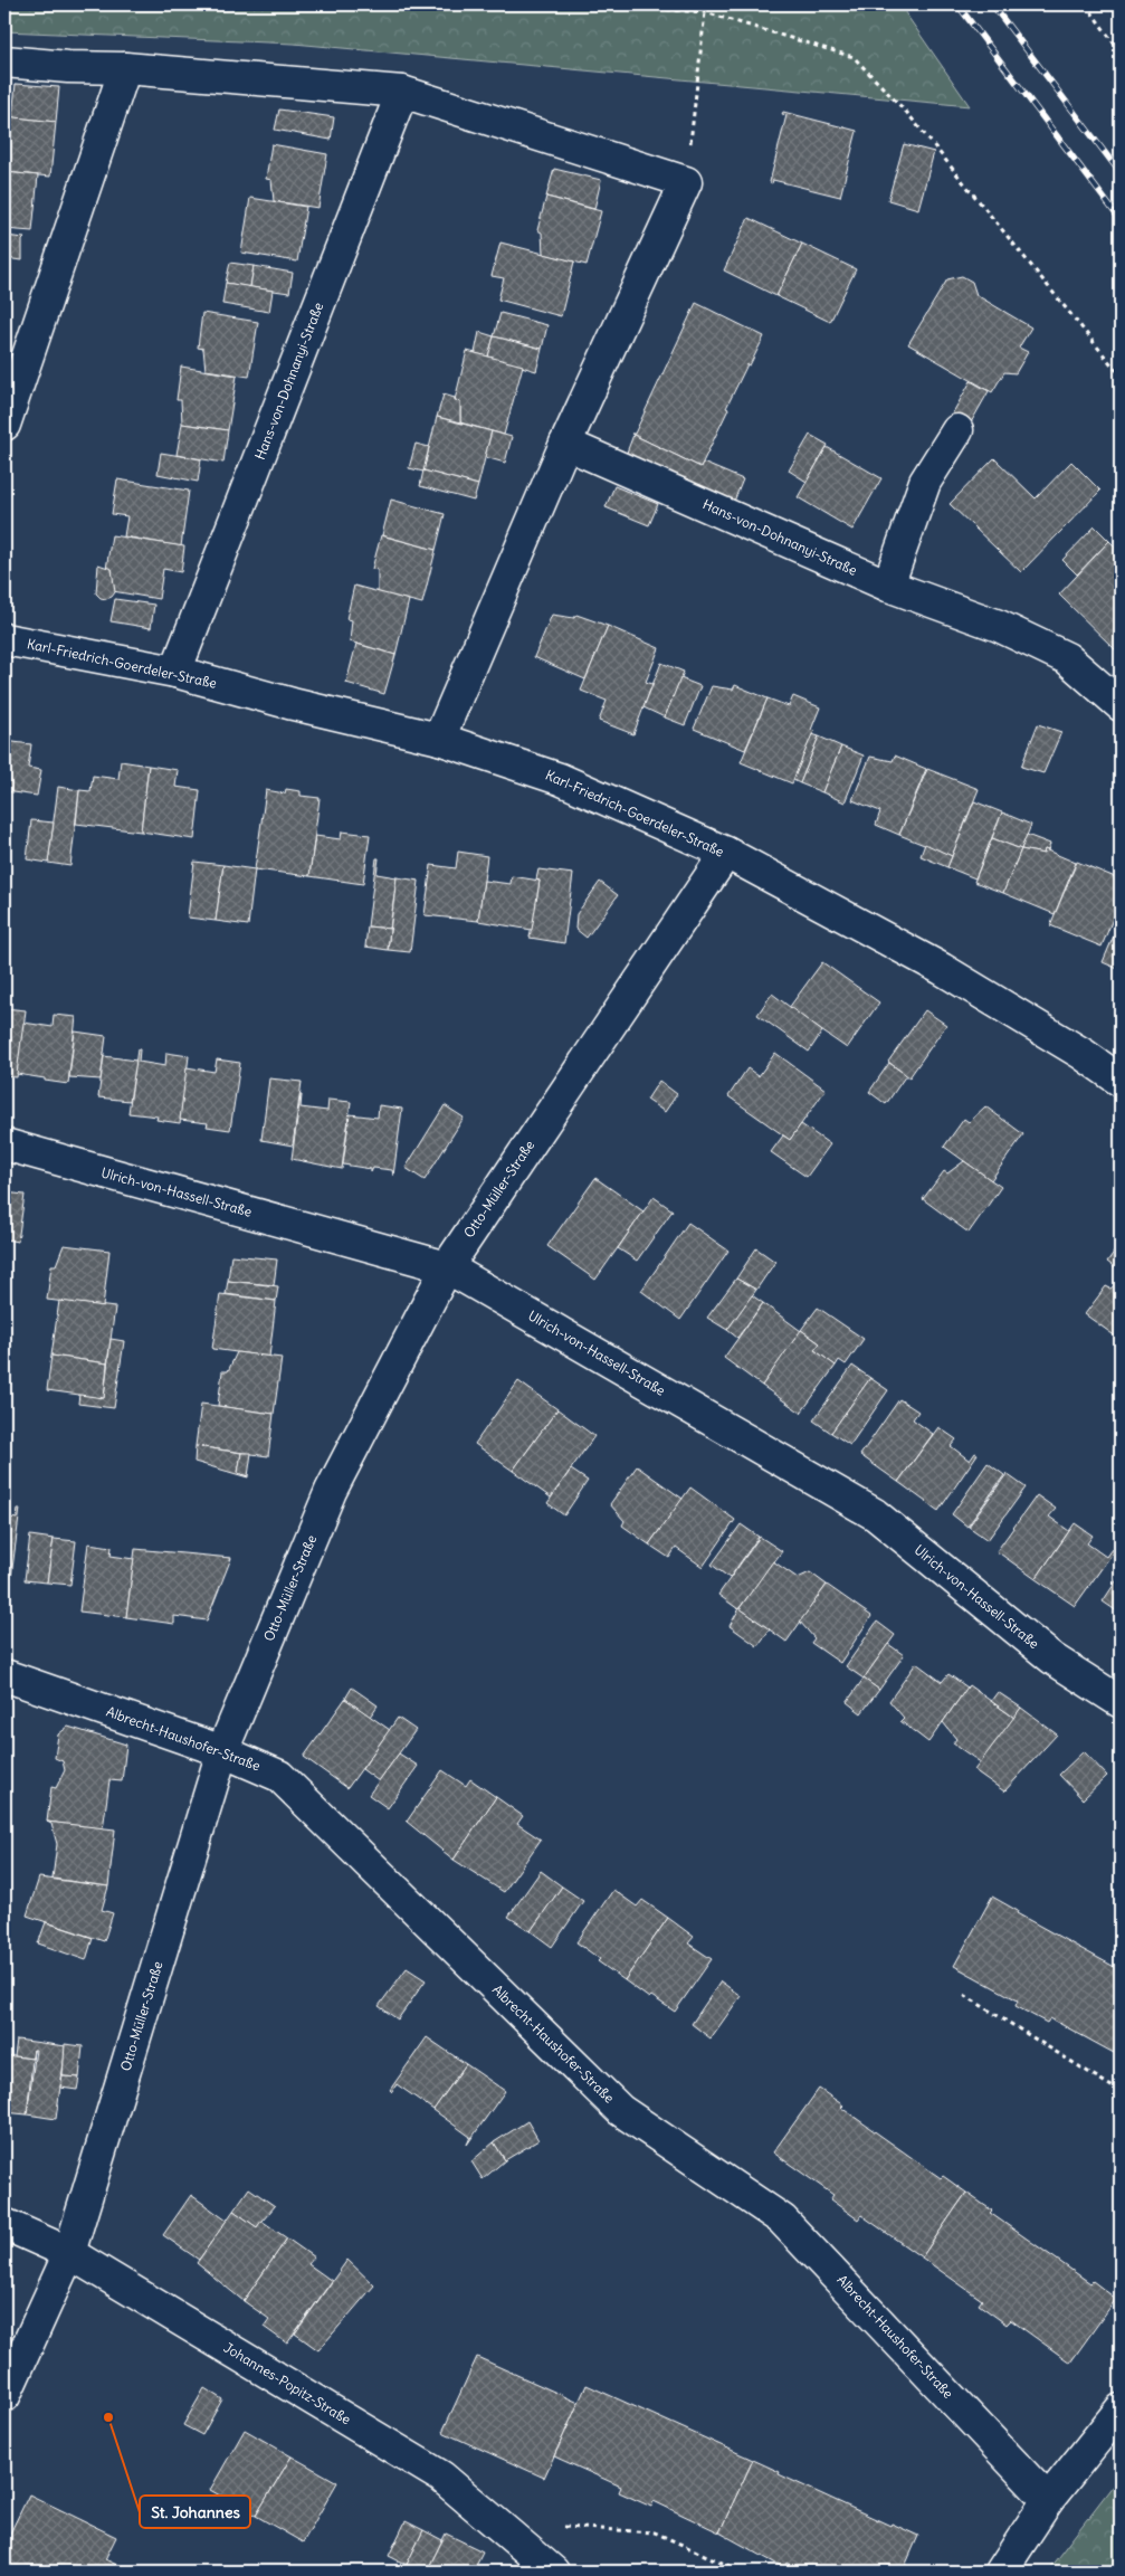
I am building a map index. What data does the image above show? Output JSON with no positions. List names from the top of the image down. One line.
{"streets":{"street":["Hans-von-Dohnanyi-Straße","Karl-Friedrich-Goerdeler-Straße","Otto-Müller-Straße","Ulrich-von-Hassell-Straße","Albrecht-Haushofer-Straße","Johannes-Popitz-Straße"]},"crossings":[["Hans-von-Dohnanyi-Straße","Karl-Friedrich-Goerdeler-Straße"],["Karl-Friedrich-Goerdeler-Straße","Otto-Müller-Straße"],["Otto-Müller-Straße","Ulrich-von-Hassell-Straße"],["Otto-Müller-Straße","Albrecht-Haushofer-Straße"],["Otto-Müller-Straße","Johannes-Popitz-Straße"]],"places":["St. Johannes"]}
